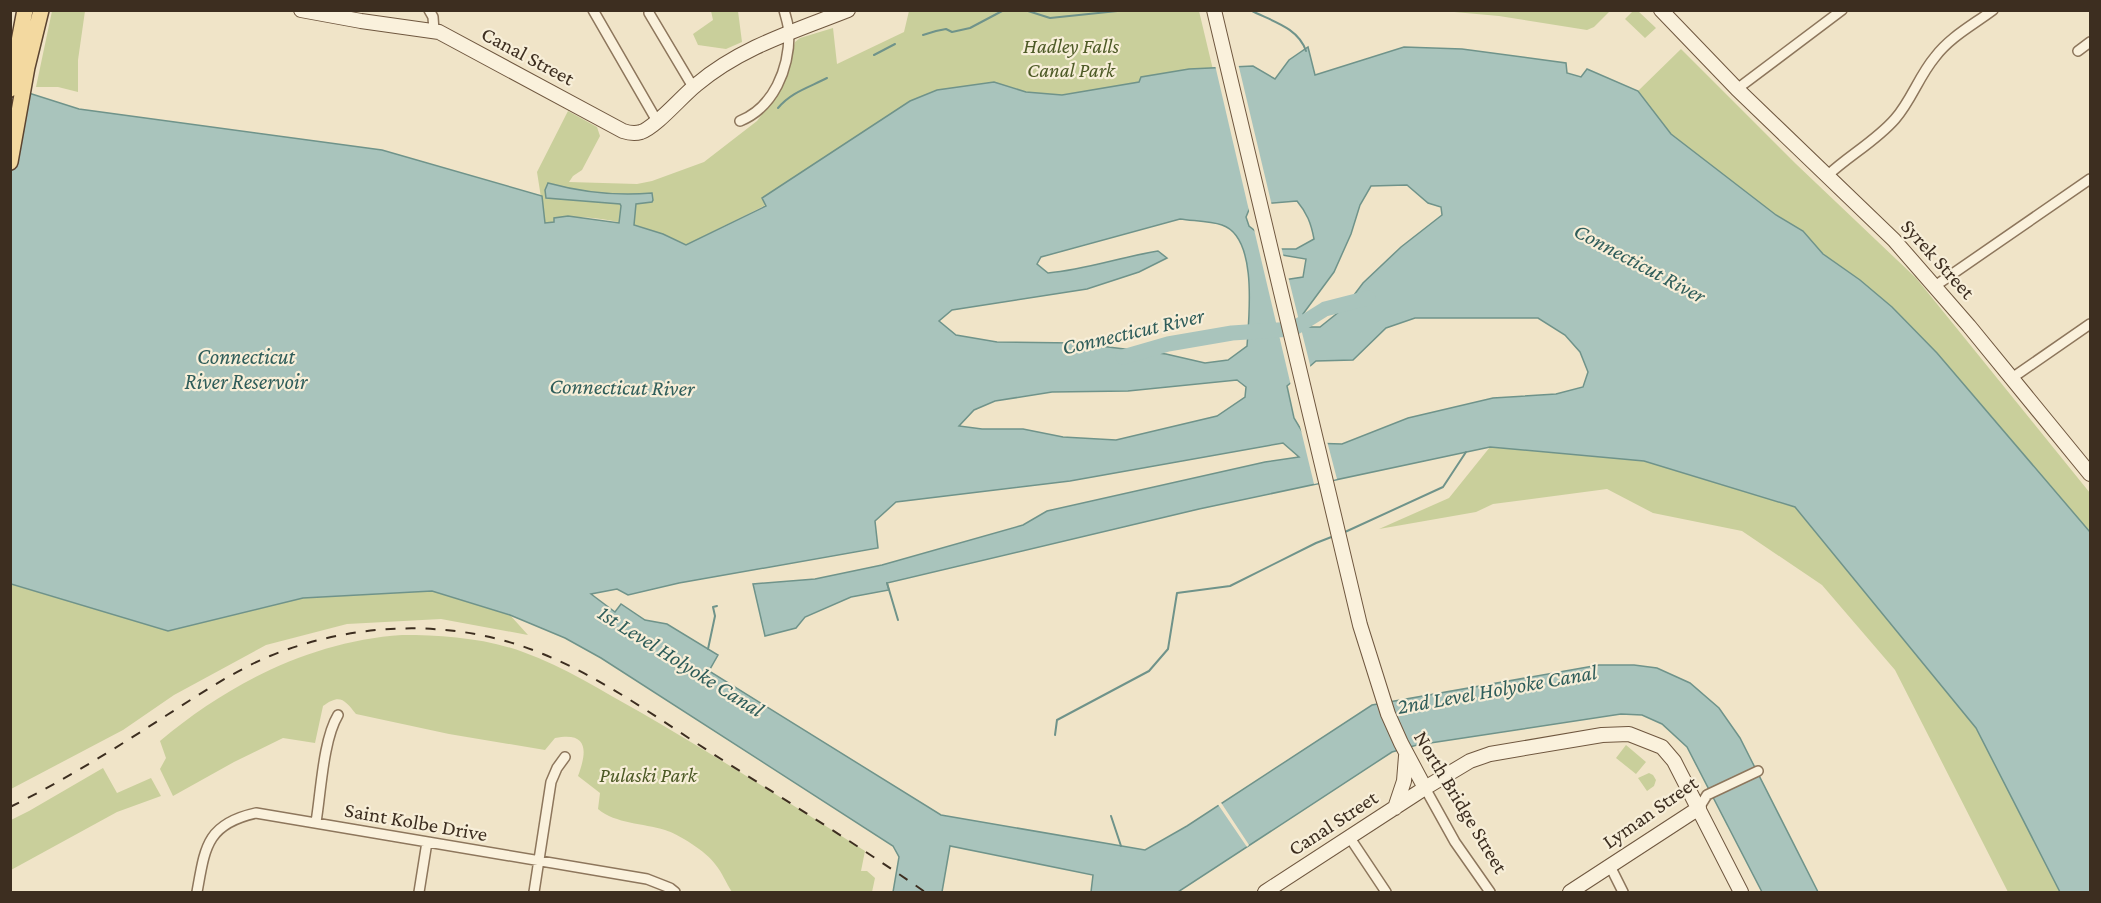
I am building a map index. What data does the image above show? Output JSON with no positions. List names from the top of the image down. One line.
{"streets":{"main road":["Canal Street","Syrek Street","North Bridge Street","Lyman Street"],"street":["Saint Kolbe Drive"]},"crossings":[["Canal Street","North Bridge Street"],["Canal Street","Lyman Street"]],"water":["Connecticut River","Connecticut River Reservoir","1st Level Holyoke Canal","2nd Level Holyoke Canal"],"parks":["Hadley Falls Canal Park","Pulaski Park"]}
